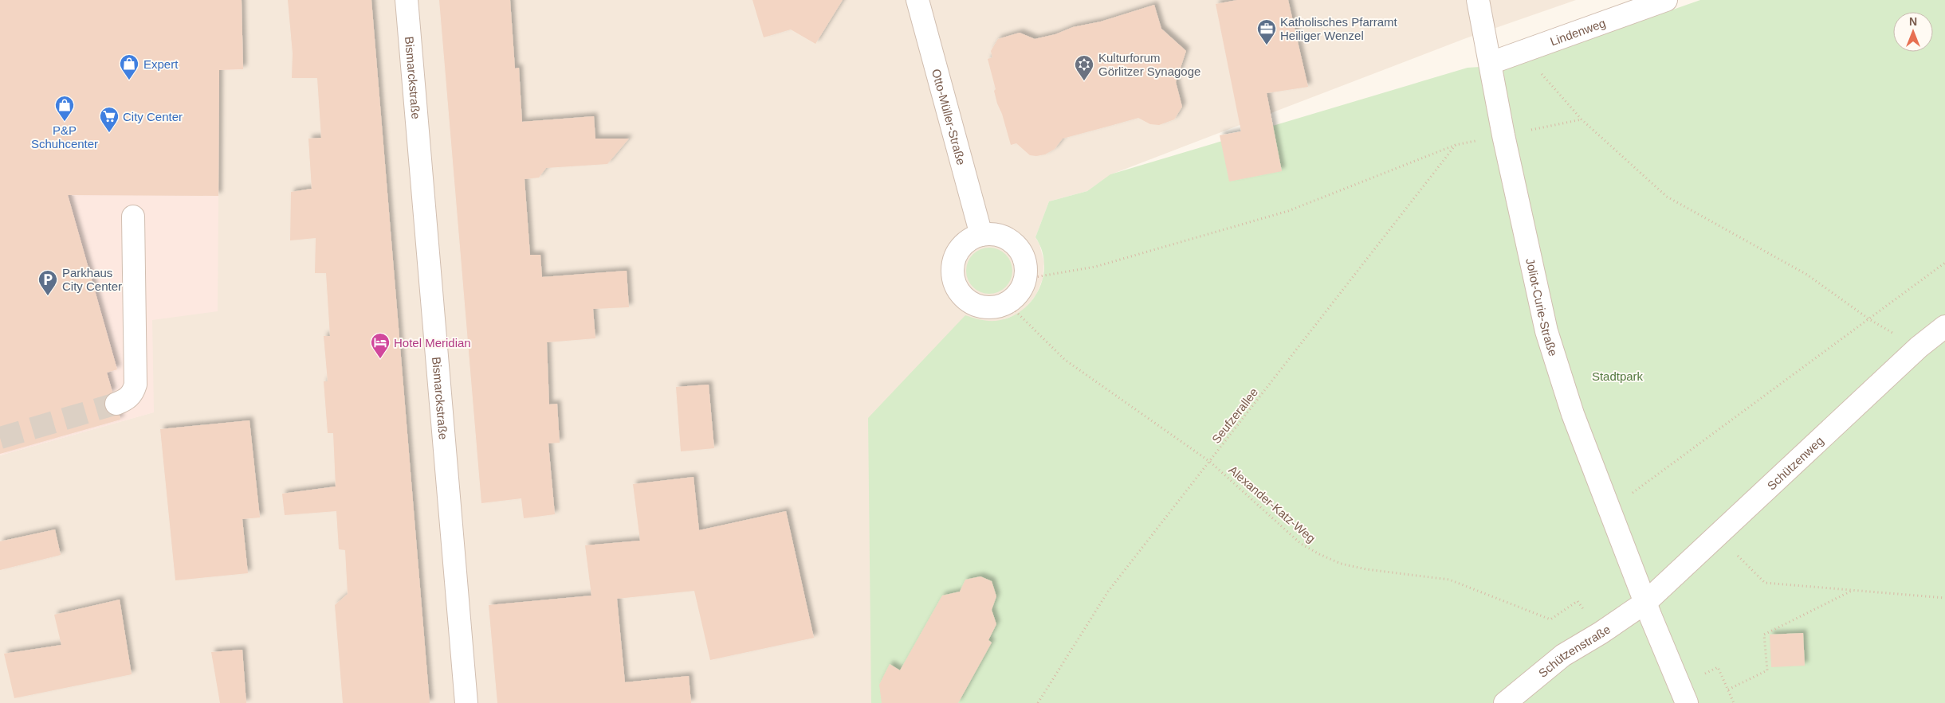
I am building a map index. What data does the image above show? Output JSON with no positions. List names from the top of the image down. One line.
{"streets":{"street":["Lindenweg","Bismarckstraße","Otto-Müller-Straße","Joliot-Curie-Straße","Schützenweg","Schützenstraße"],"path":["Seufzerallee","Alexander-Katz-Weg"]},"crossings":[["Lindenweg","Joliot-Curie-Straße"],["Otto-Müller-Straße","Alexander-Katz-Weg"],["Joliot-Curie-Straße","Schützenweg"],["Joliot-Curie-Straße","Schützenstraße"],["Seufzerallee","Alexander-Katz-Weg"],["Schützenweg","Schützenstraße"],["Alexander-Katz-Weg","Schützenstraße"]],"parks":["Stadtpark"],"places":{"office":["Katholisches Pfarramt Heiliger Wenzel"],"shop":["Expert","P&P Schuhcenter"],"synagogue":["Kulturforum Görlitzer Synagoge"],"supermarket":["City Center"],"parking":["Parkhaus City Center"],"hotel":["Hotel Meridian"]},"north":"top"}
